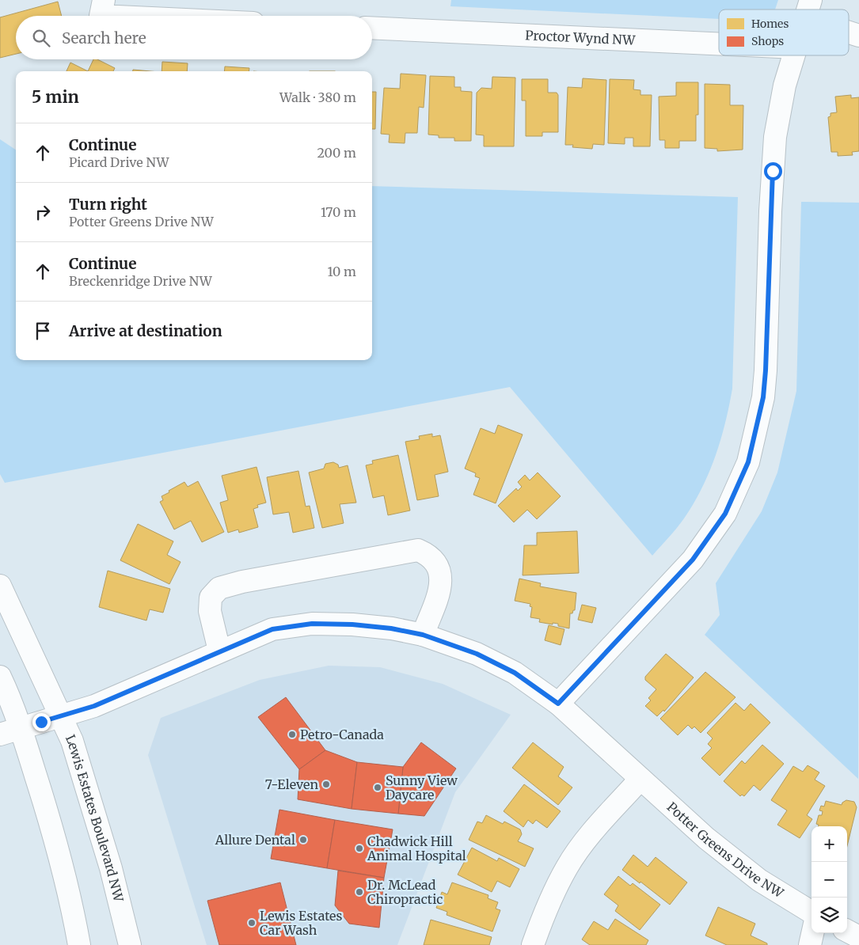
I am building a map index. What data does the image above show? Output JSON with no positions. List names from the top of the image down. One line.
{"streets":{"street":["Proctor Wynd NW","Lewis Estates Boulevard NW","Potter Greens Drive NW"]},"crossings":[["Lewis Estates Boulevard NW","Potter Greens Drive NW"]],"places":["Petro-Canada","7-Eleven","Sunny View Daycare","Allure Dental","Chadwick Hill Animal Hospital","Dr. McLead Chiropractic","Lewis Estates Car Wash"],"legend":["Homes","Shops"],"page":{"search":"Search here","heading":["5 min","Walk · 380 m"],"list":[["Continue","Picard Drive NW","200 m"],["Turn right","Potter Greens Drive NW","170 m"],["Continue","Breckenridge Drive NW","10 m"],"Arrive at destination"],"map_buttons":["+","−"]}}
